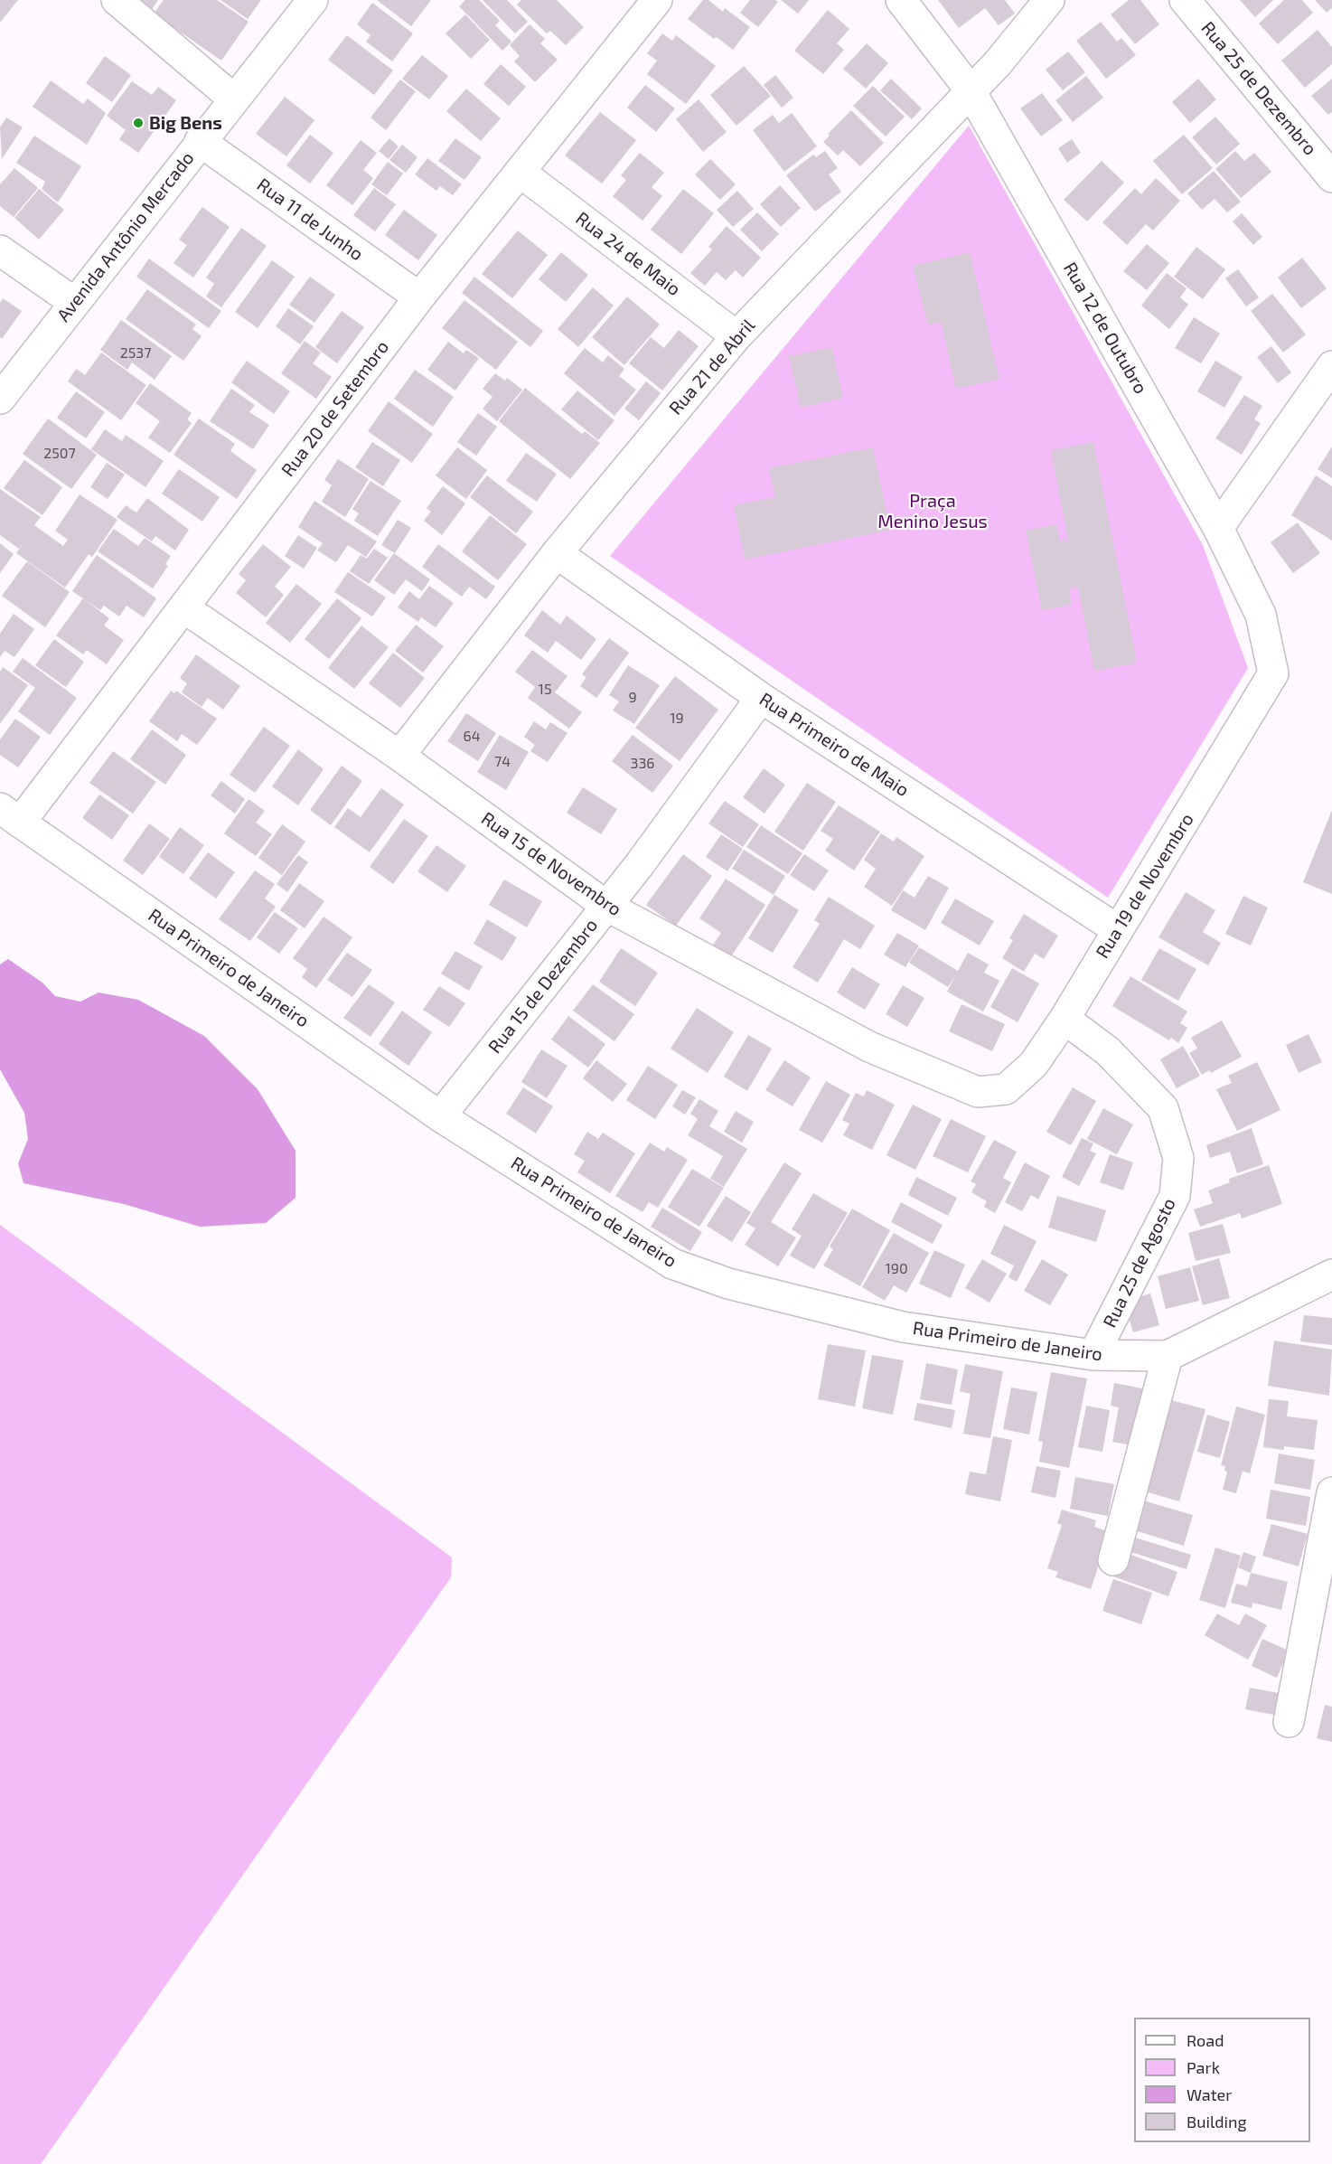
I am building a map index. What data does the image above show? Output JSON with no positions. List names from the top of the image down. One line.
{"streets":{"street":["Rua 25 de Dezembro","Rua 11 de Junho","Avenida Antônio Mercado","Rua 24 de Maio","Rua 12 de Outubro","Rua 21 de Abril","Rua 20 de Setembro","Rua Primeiro de Maio","Rua 15 de Novembro","Rua 19 de Novembro","Rua Primeiro de Janeiro","Rua 15 de Dezembro","Rua 25 de Agosto"]},"crossings":[["Rua 11 de Junho","Avenida Antônio Mercado"],["Rua 11 de Junho","Rua 20 de Setembro"],["Rua 24 de Maio","Rua 21 de Abril"],["Rua 24 de Maio","Rua 20 de Setembro"],["Rua 12 de Outubro","Rua 21 de Abril"],["Rua 12 de Outubro","Rua 19 de Novembro"],["Rua 21 de Abril","Rua Primeiro de Maio"],["Rua 21 de Abril","Rua 15 de Novembro"],["Rua 20 de Setembro","Rua 15 de Novembro"],["Rua 20 de Setembro","Rua Primeiro de Janeiro"],["Rua Primeiro de Maio","Rua 19 de Novembro"],["Rua Primeiro de Maio","Rua 15 de Dezembro"],["Rua 15 de Novembro","Rua 19 de Novembro"],["Rua 15 de Novembro","Rua 15 de Dezembro"],["Rua 19 de Novembro","Rua 25 de Agosto"],["Rua Primeiro de Janeiro","Rua 15 de Dezembro"],["Rua Primeiro de Janeiro","Rua 25 de Agosto"]],"parks":["Praça Menino Jesus"],"places":["Big Bens"],"house_numbers":["2537","2507","15","9","19","64","74","336","190"],"legend":["Road","Park","Water","Building"]}
